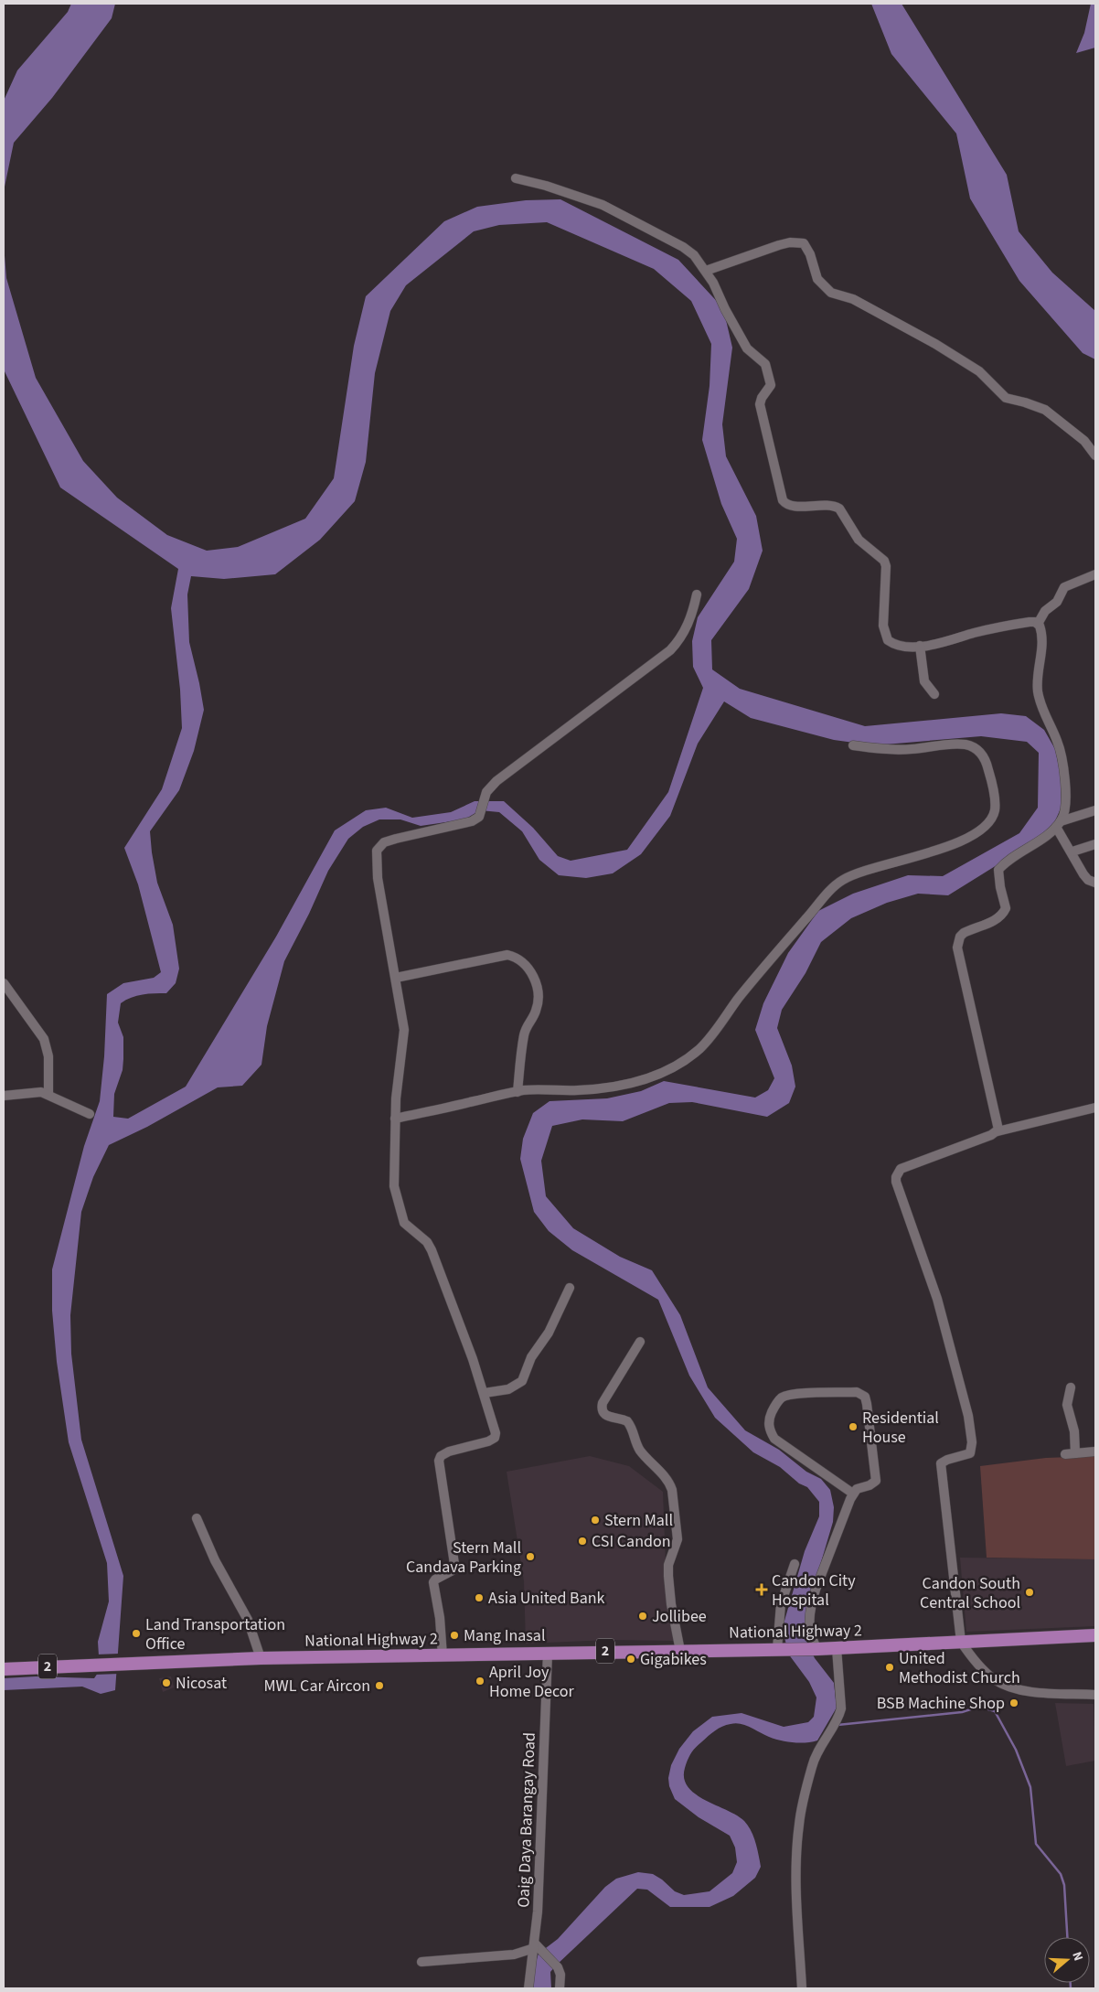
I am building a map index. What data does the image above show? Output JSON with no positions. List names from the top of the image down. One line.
{"streets":{"main road":["National Highway 2","2"],"street":["Oaig Daya Barangay Road"]},"crossings":[["National Highway 2","Oaig Daya Barangay Road"]],"places":{"other":["Residential House","Stern Mall","CSI Candon","Stern Mall Candava Parking","Candon South Central School","Asia United Bank","Jollibee","Land Transportation Office","Mang Inasal","Gigabikes","United Methodist Church","April Joy Home Decor","Nicosat","MWL Car Aircon","BSB Machine Shop"],"health":["Candon City Hospital"]},"north":"right"}
